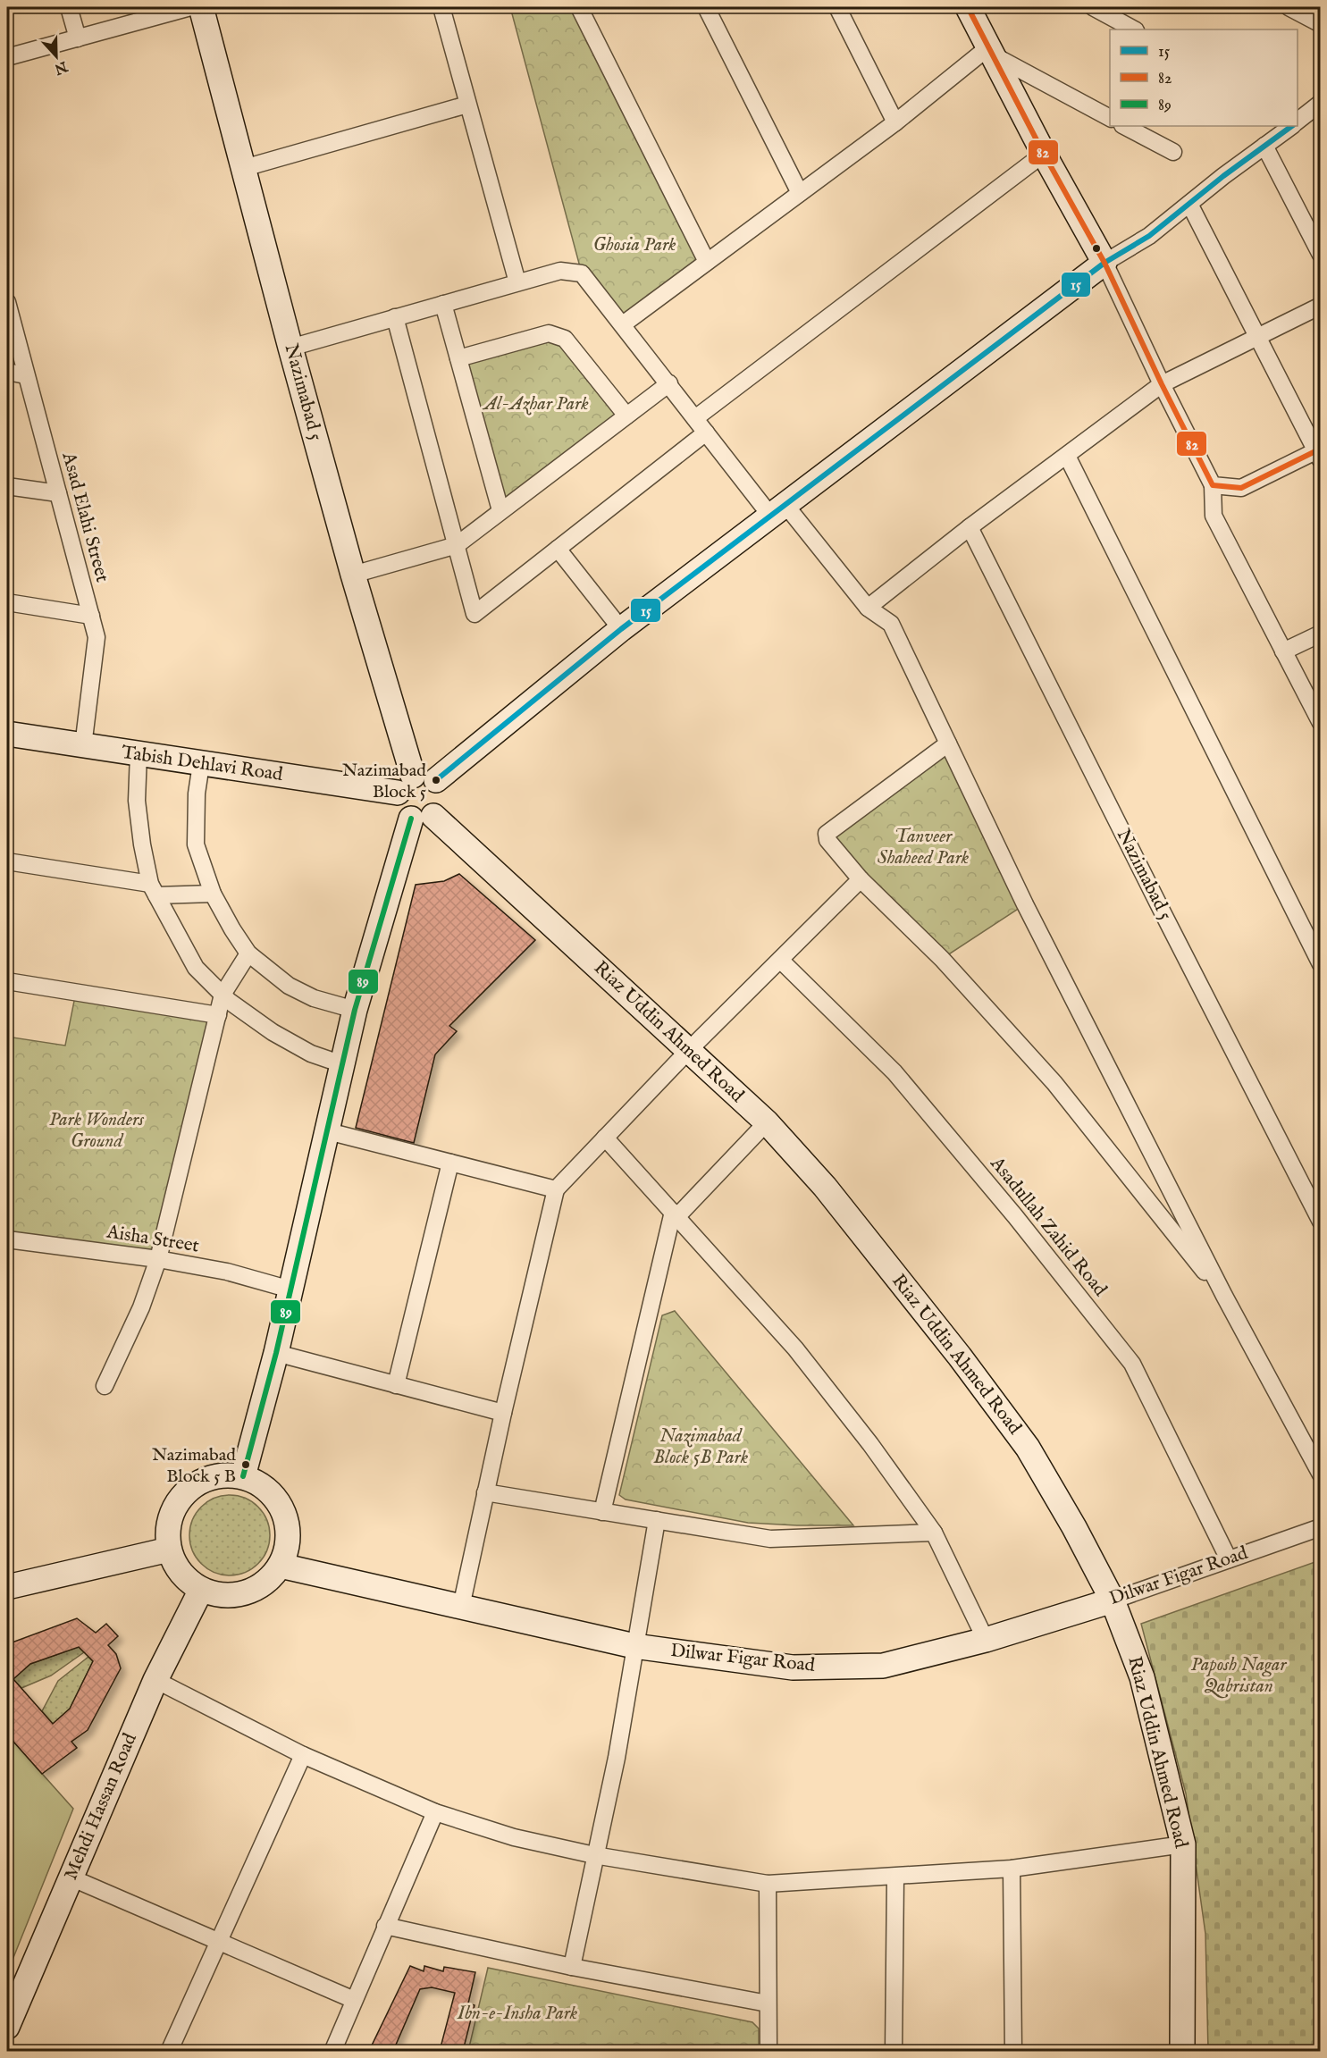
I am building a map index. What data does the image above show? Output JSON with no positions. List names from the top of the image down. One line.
{"streets":{"street":["Nazimabad 5","Asad Elahi Street","Tabish Dehlavi Road","Riaz Uddin Ahmed Road","Asadullah Zahid Road","Aisha Street","Dilwar Figar Road","Mehdi Hassan Road"]},"crossings":[["Nazimabad 5","Tabish Dehlavi Road"],["Nazimabad 5","Riaz Uddin Ahmed Road"],["Asad Elahi Street","Tabish Dehlavi Road"],["Tabish Dehlavi Road","Riaz Uddin Ahmed Road"],["Riaz Uddin Ahmed Road","Dilwar Figar Road"],["Asadullah Zahid Road","Dilwar Figar Road"],["Dilwar Figar Road","Mehdi Hassan Road"]],"parks":["Ghosia Park","Al-Azhar Park","Tanveer Shaheed Park","Park Wonders Ground","Nazimabad Block 5B Park","Paposh Nagar Qabristan","Ibn-e-Insha Park"],"places":["Nazimabad Block 5","Nazimabad Block 5 B"],"lines":["transit line 82","transit line 15","transit line 89"],"legend":["15","82","89"],"north":"bottom"}
